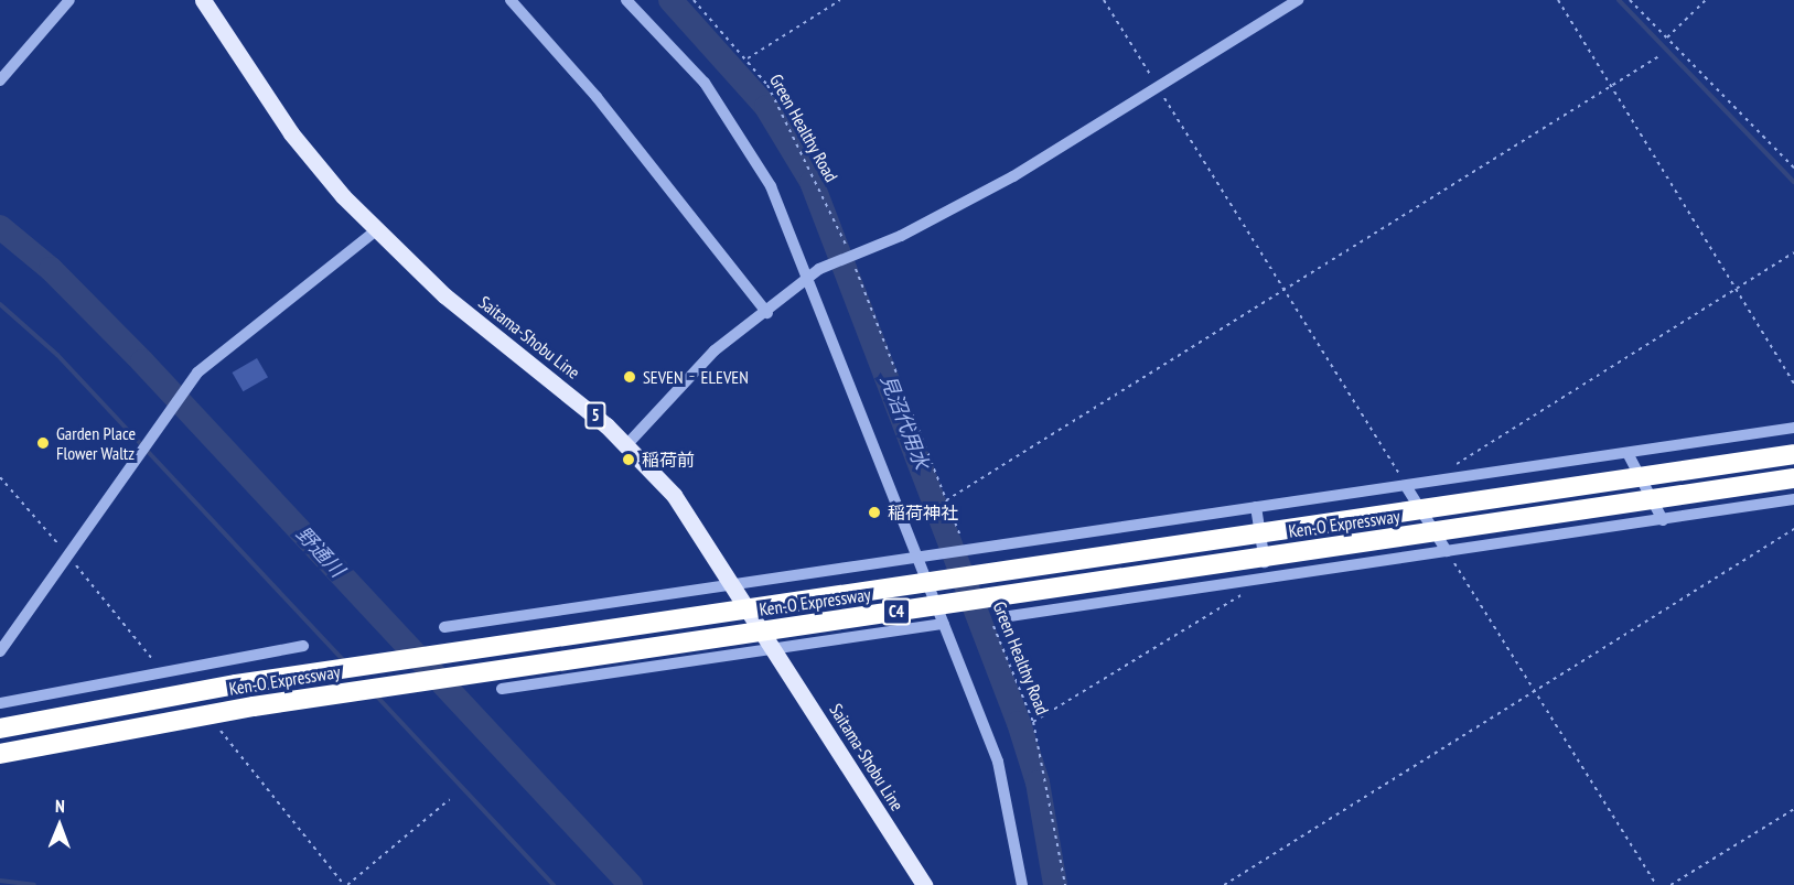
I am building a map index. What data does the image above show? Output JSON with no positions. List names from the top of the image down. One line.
{"streets":{"highway":["Ken-O Expressway","C4"],"main road":["Saitama-Shobu Line","5"],"path":["Green Healthy Road"]},"water":["見沼代用水","野通川"],"places":["SEVEN‐ELEVEN","Garden Place Flower Waltz","稲荷前","稲荷神社"],"north":"top"}
